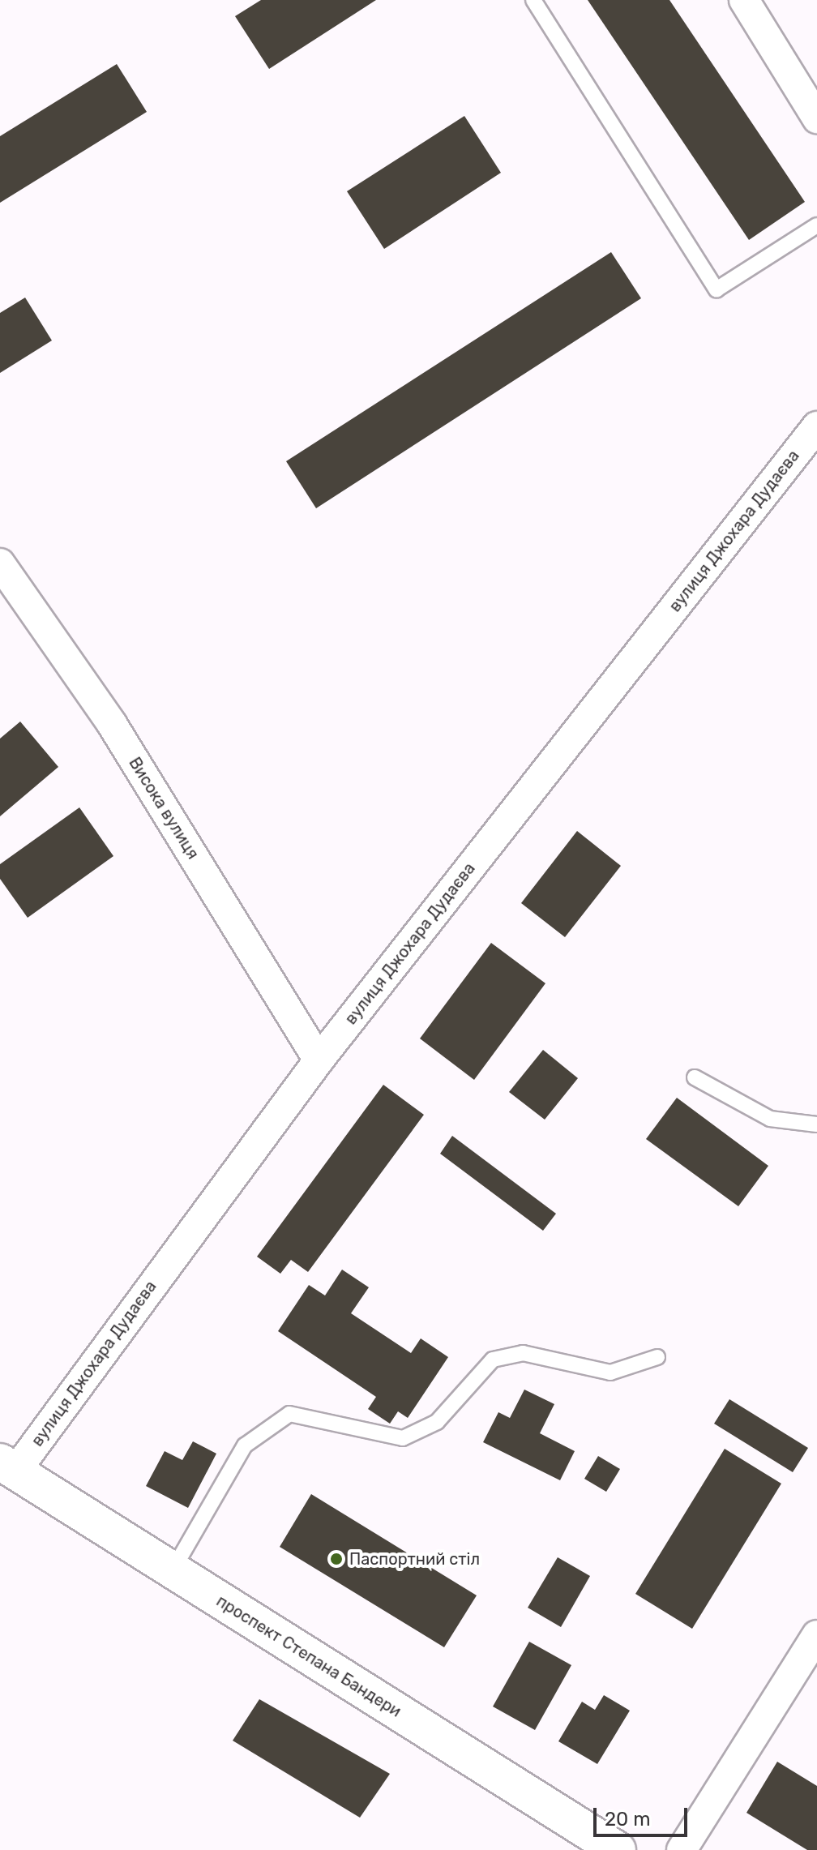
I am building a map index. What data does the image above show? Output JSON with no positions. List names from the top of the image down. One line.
{"streets":{"main road":["проспект Степана Бандери"],"street":["вулиця Джохара Дудаєва","Висока вулиця"]},"crossings":[["вулиця Джохара Дудаєва","Висока вулиця"],["вулиця Джохара Дудаєва","проспект Степана Бандери"]],"places":["Паспортний стіл"],"scale_bar":"20 m"}
